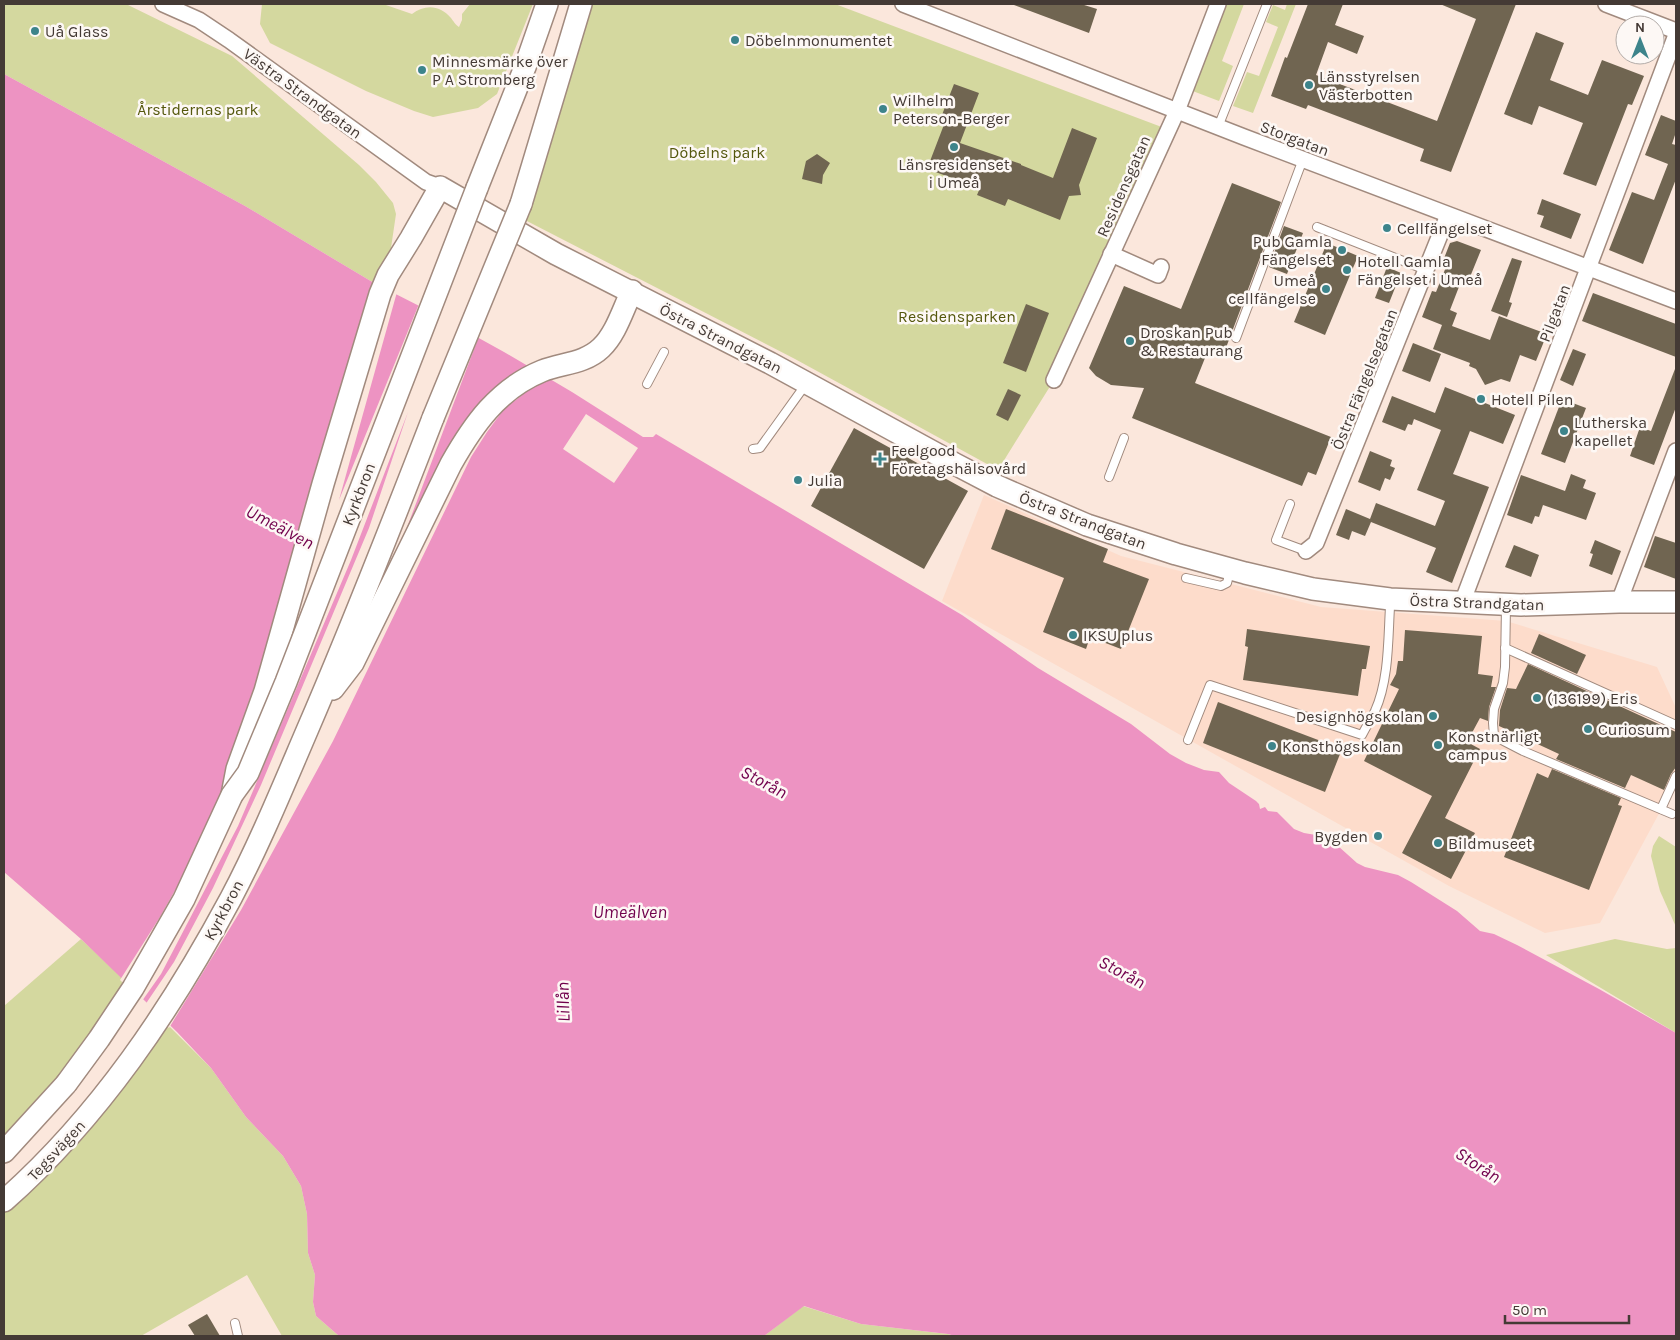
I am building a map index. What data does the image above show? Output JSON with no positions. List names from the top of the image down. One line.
{"streets":{"street":["Västra Strandgatan","Storgatan","Residensgatan","Pilgatan","Östra Strandgatan","Östra Fängelsegatan","Kyrkbron","Tegsvägen"]},"crossings":[["Västra Strandgatan","Östra Strandgatan"],["Västra Strandgatan","Kyrkbron"],["Storgatan","Residensgatan"],["Storgatan","Pilgatan"],["Storgatan","Östra Fängelsegatan"],["Pilgatan","Östra Strandgatan"],["Östra Strandgatan","Kyrkbron"],["Kyrkbron","Tegsvägen"]],"water":["Umeälven","Storån","Lillån"],"parks":["Årstidernas park","Döbelns park","Residensparken"],"places":{"other":["Uå Glass","Döbelnmonumentet","Minnesmärke över P A Stromberg","Länsstyrelsen Västerbotten","Wilhelm Peterson-Berger","Länsresidenset i Umeå","Cellfängelset","Pub Gamla Fängelset","Hotell Gamla Fängelset i Umeå","Umeå cellfängelse","Droskan Pub & Restaurang","Hotell Pilen","Lutherska kapellet","Julia","IKSU plus","(136199) Eris","Designhögskolan","Curiosum","Konstnärligt campus","Konsthögskolan","Bygden","Bildmuseet"],"health":["Feelgood Företagshälsovård"]},"scale_bar":"50 m","north":"top"}
